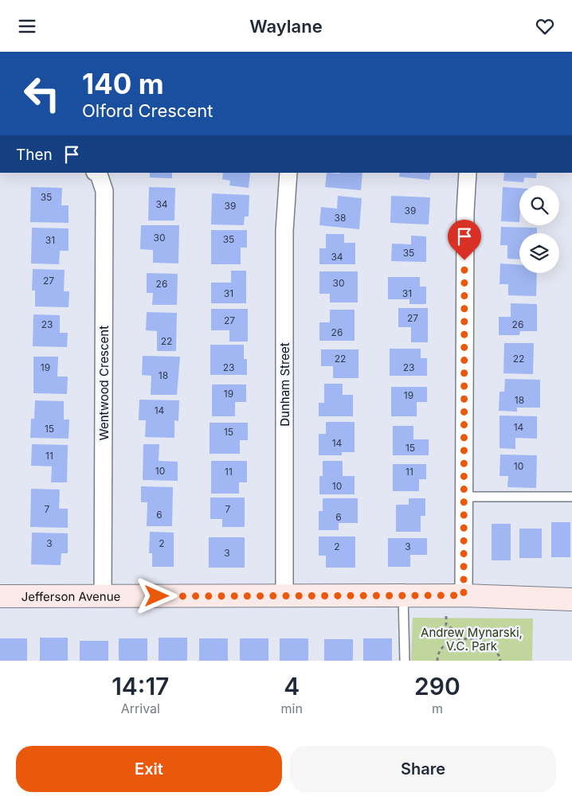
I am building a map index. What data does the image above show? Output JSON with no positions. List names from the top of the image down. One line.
{"streets":{"street":["Wentwood Crescent","Dunham Street","Jefferson Avenue"]},"crossings":[["Wentwood Crescent","Jefferson Avenue"],["Dunham Street","Jefferson Avenue"]],"parks":["Andrew Mynarski, V.C. Park"],"house_numbers":["35","34","39","39","38","30","35","31","35","34","27","30","26","31","31","27","27","23","26","26","22","22","22","19","23","23","18","19","19","18","14","14","15","15","14","15","11","10","10","11","11","10","7","7","6","6","3","2","2","3","3"],"page":{"header":"Waylane","turn":["140 m","Olford Crescent"],"then":"Then","eta":["14:17","Arrival","4","min","290","m"],"buttons":["Exit","Share"]}}
